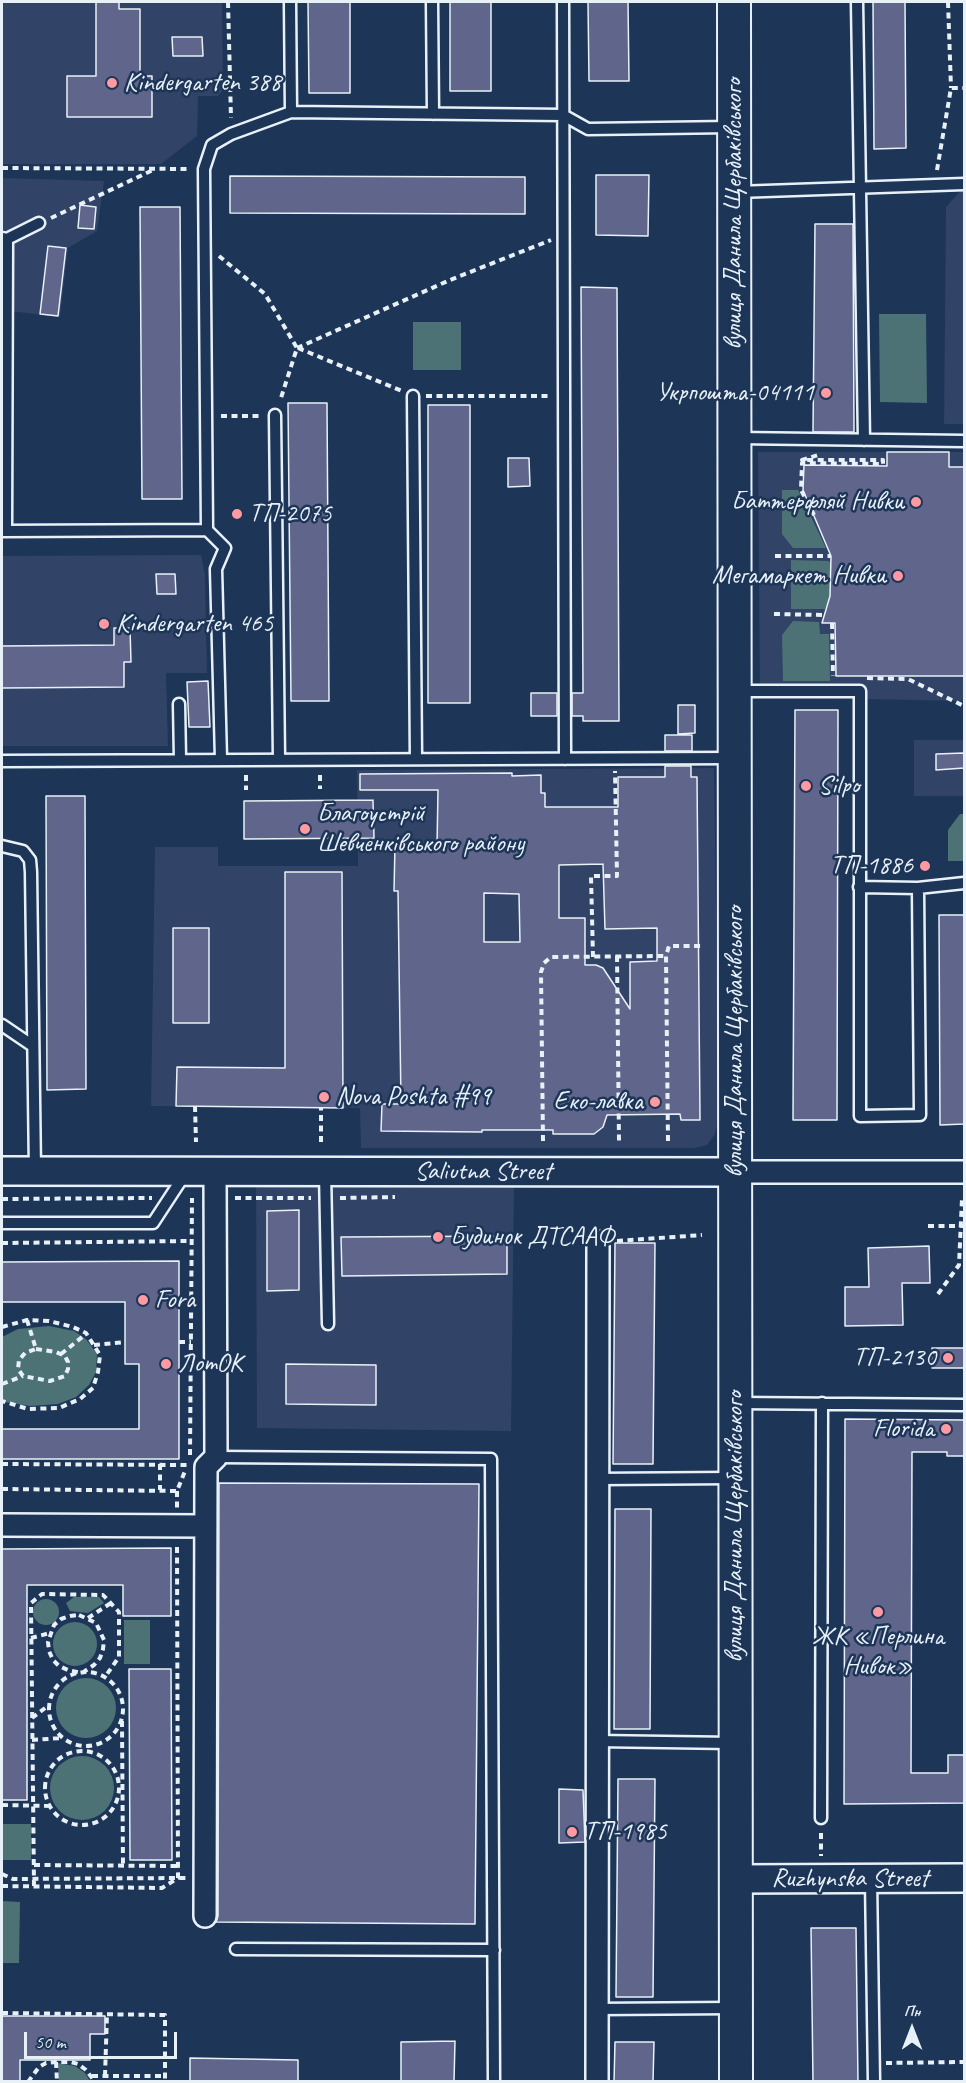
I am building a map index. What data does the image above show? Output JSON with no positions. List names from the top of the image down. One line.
{"streets":{"main road":["вулиця Данила Щербаківського"],"street":["Saliutna Street","Ruzhynska Street"]},"crossings":[["вулиця Данила Щербаківського","Saliutna Street"],["вулиця Данила Щербаківського","Ruzhynska Street"]],"places":["Kindergarten 388","Укрпошта-04111","Баттерфляй Нивки","ТП-2075","Мегамаркет Нивки","Kindergarten 465","Silpo","Благоустрій Шевченківського району","ТП-1886","Nova Poshta #99","Еко-лавка","Будинок ДТСААФ","Fora","ТП-2130","ЛотОК","Florida","ЖК «Перлина Нивок»","ТП-1985"],"scale_bar":"50 m","north":"top"}
